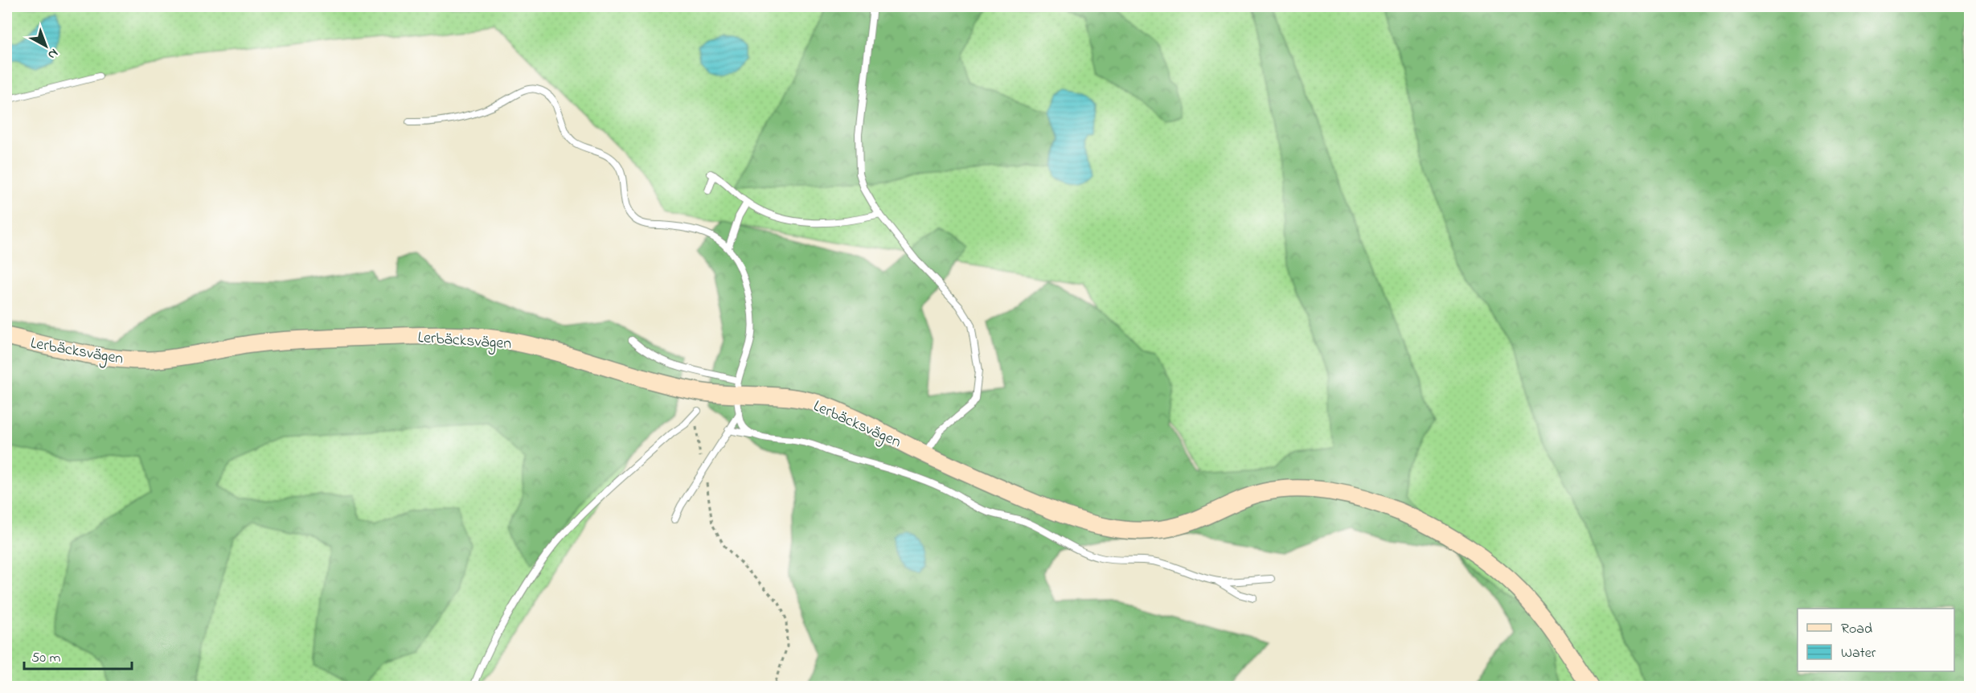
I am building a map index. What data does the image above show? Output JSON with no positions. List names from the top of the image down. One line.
{"streets":{"street":["Lerbäcksvägen"]},"legend":["Road","Water"],"scale_bar":"50 m","north":"bottom right"}
